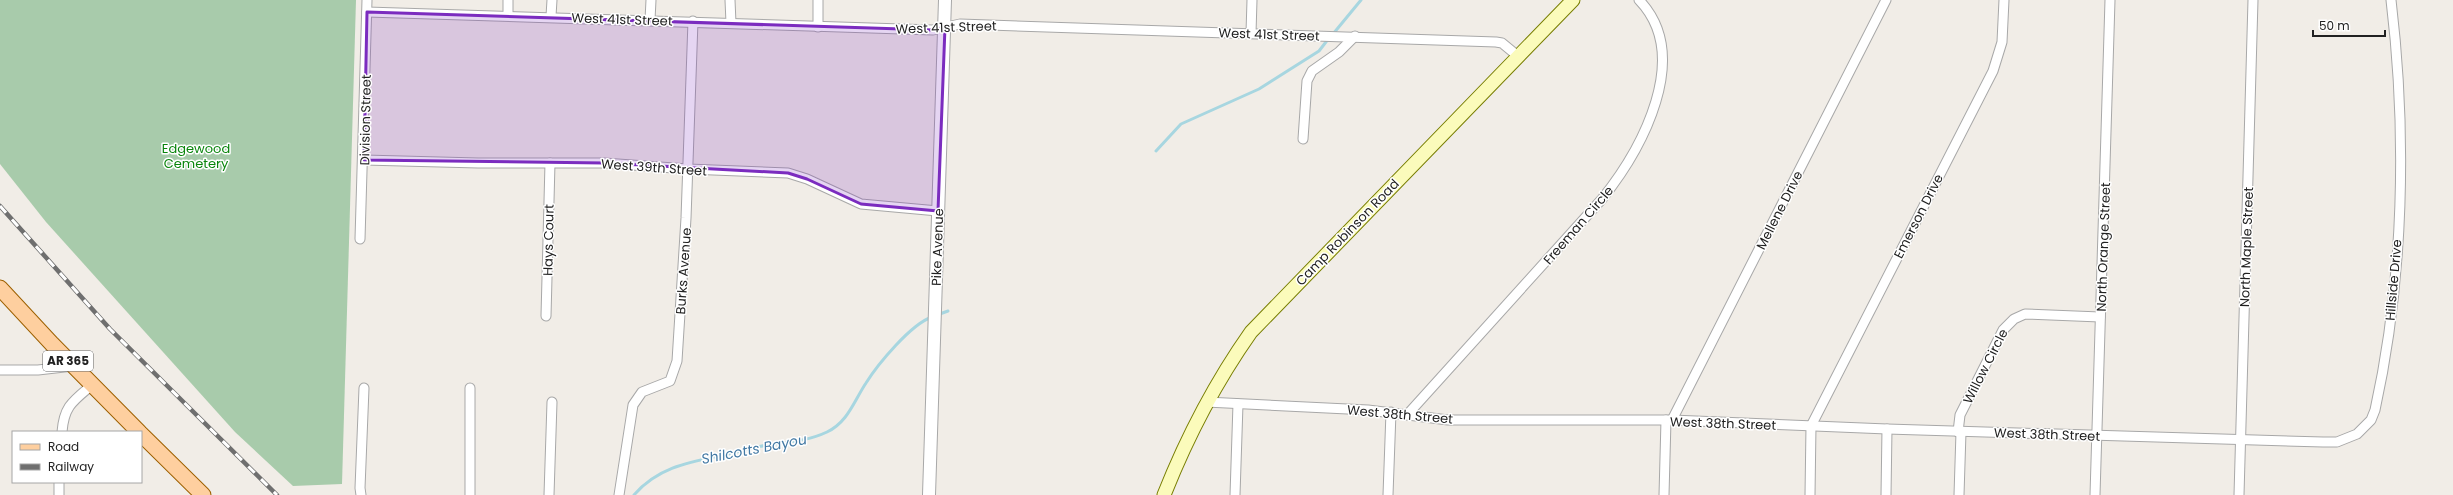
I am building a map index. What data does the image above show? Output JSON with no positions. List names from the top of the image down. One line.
{"streets":{"main road":["Camp Robinson Road","AR 365"],"street":["West 41st Street","Division Street","West 39th Street","Mellene Drive","Emerson Drive","Freeman Circle","Hays Court","Pike Avenue","North Orange Street","North Maple Street","Burks Avenue","Hillside Drive","Willow Circle","West 38th Street"]},"crossings":[["West 41st Street","Division Street"],["West 41st Street","Camp Robinson Road"],["West 41st Street","Pike Avenue"],["West 41st Street","Burks Avenue"],["Division Street","West 39th Street"],["West 39th Street","Hays Court"],["West 39th Street","Pike Avenue"],["West 39th Street","Burks Avenue"],["Mellene Drive","West 38th Street"],["Emerson Drive","West 38th Street"],["Freeman Circle","West 38th Street"],["Camp Robinson Road","West 38th Street"],["North Orange Street","Willow Circle"],["North Orange Street","West 38th Street"],["North Maple Street","Hillside Drive"],["North Maple Street","West 38th Street"],["Hillside Drive","West 38th Street"],["Willow Circle","West 38th Street"]],"water":["Shilcotts Bayou"],"parks":["Edgewood Cemetery"],"legend":["Road","Railway"],"scale_bar":"50 m"}
